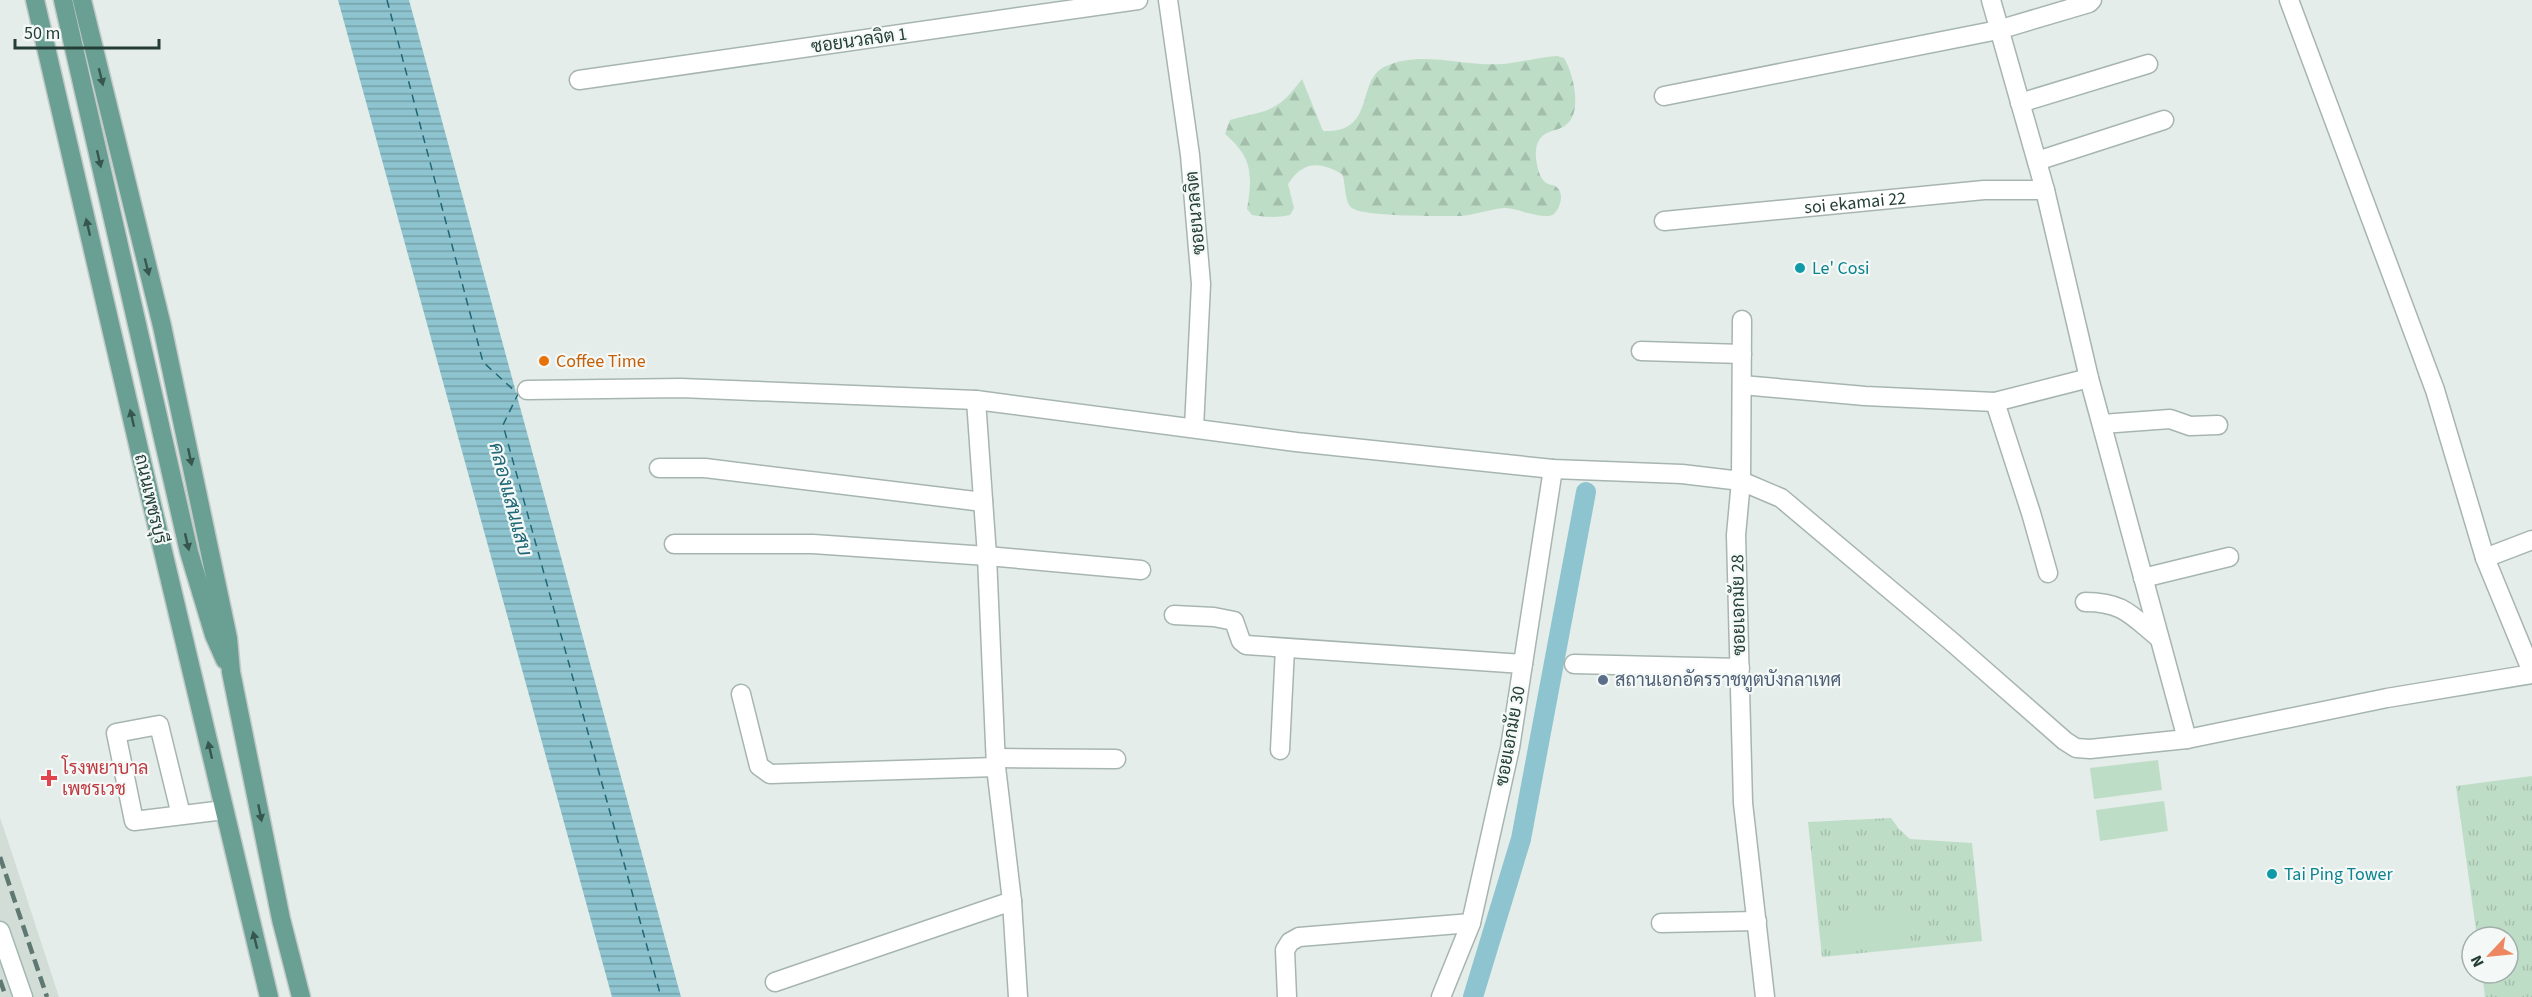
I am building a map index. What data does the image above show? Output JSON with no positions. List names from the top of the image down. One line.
{"streets":{"main road":["ถนนเพชรบุรี"],"street":["ซอยนวลจิต 1","soi ekamai 22","ซอยนวลจิต","ซอยเอกมัย 28","ซอยเอกมัย 30"]},"water":["คลองแสนแสบ"],"places":{"other":["Le' Cosi","Coffee Time","สถานเอกอัครราชทูตบังกลาเทศ","Tai Ping Tower"],"health":["โรงพยาบาล เพชรเวช"]},"scale_bar":"50 m","north":"bottom left"}
